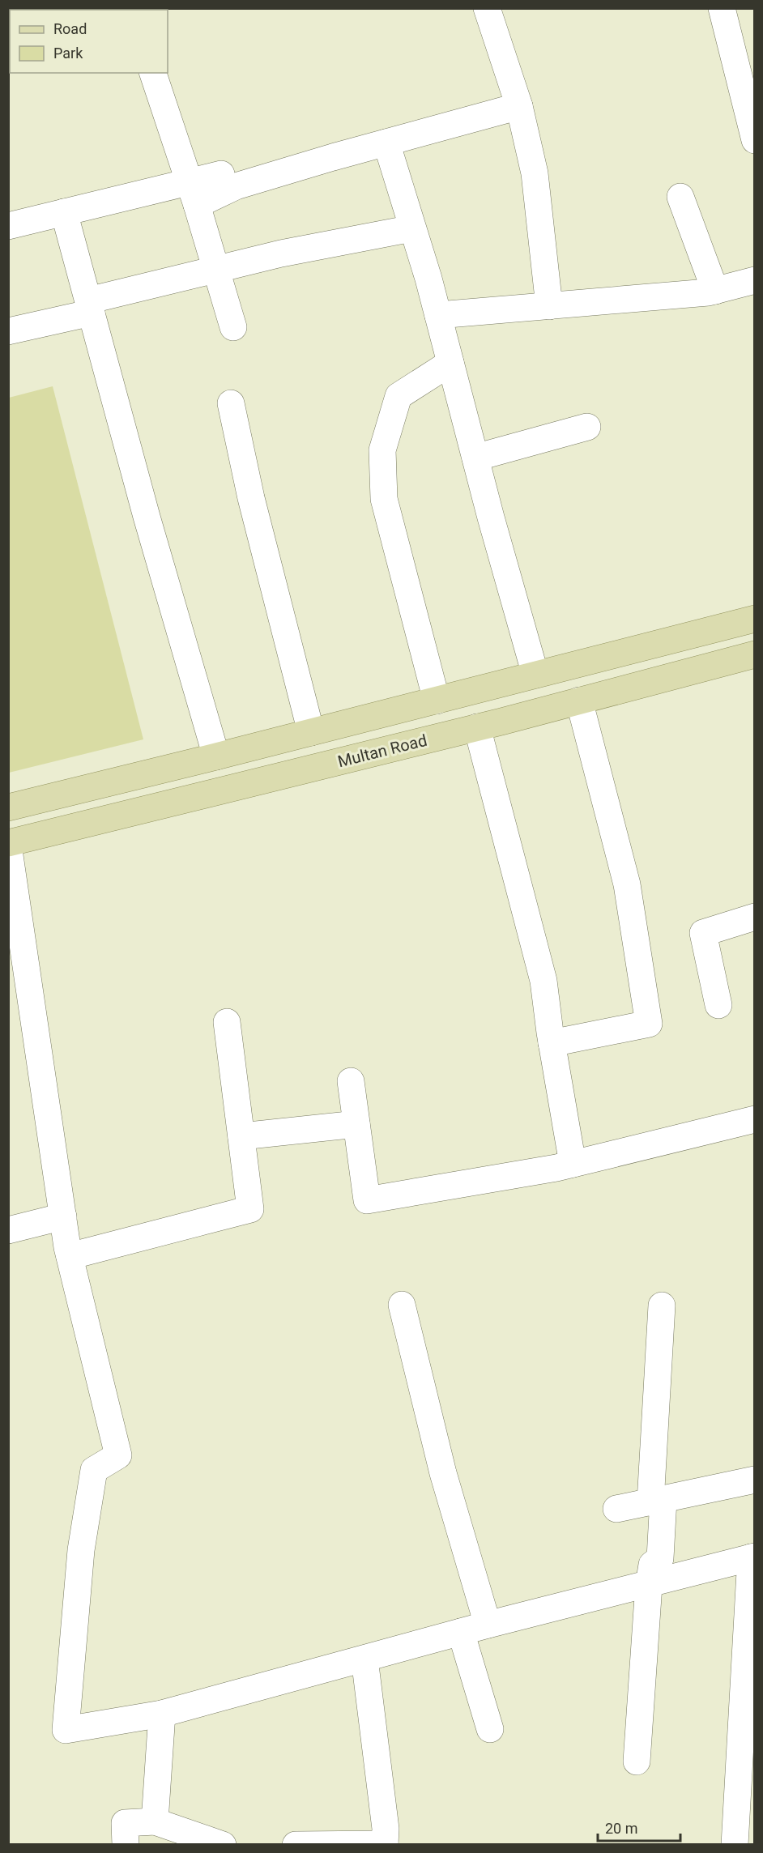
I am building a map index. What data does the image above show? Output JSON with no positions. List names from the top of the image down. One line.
{"streets":{"main road":["Multan Road"]},"legend":["Road","Park"],"scale_bar":"20 m"}
